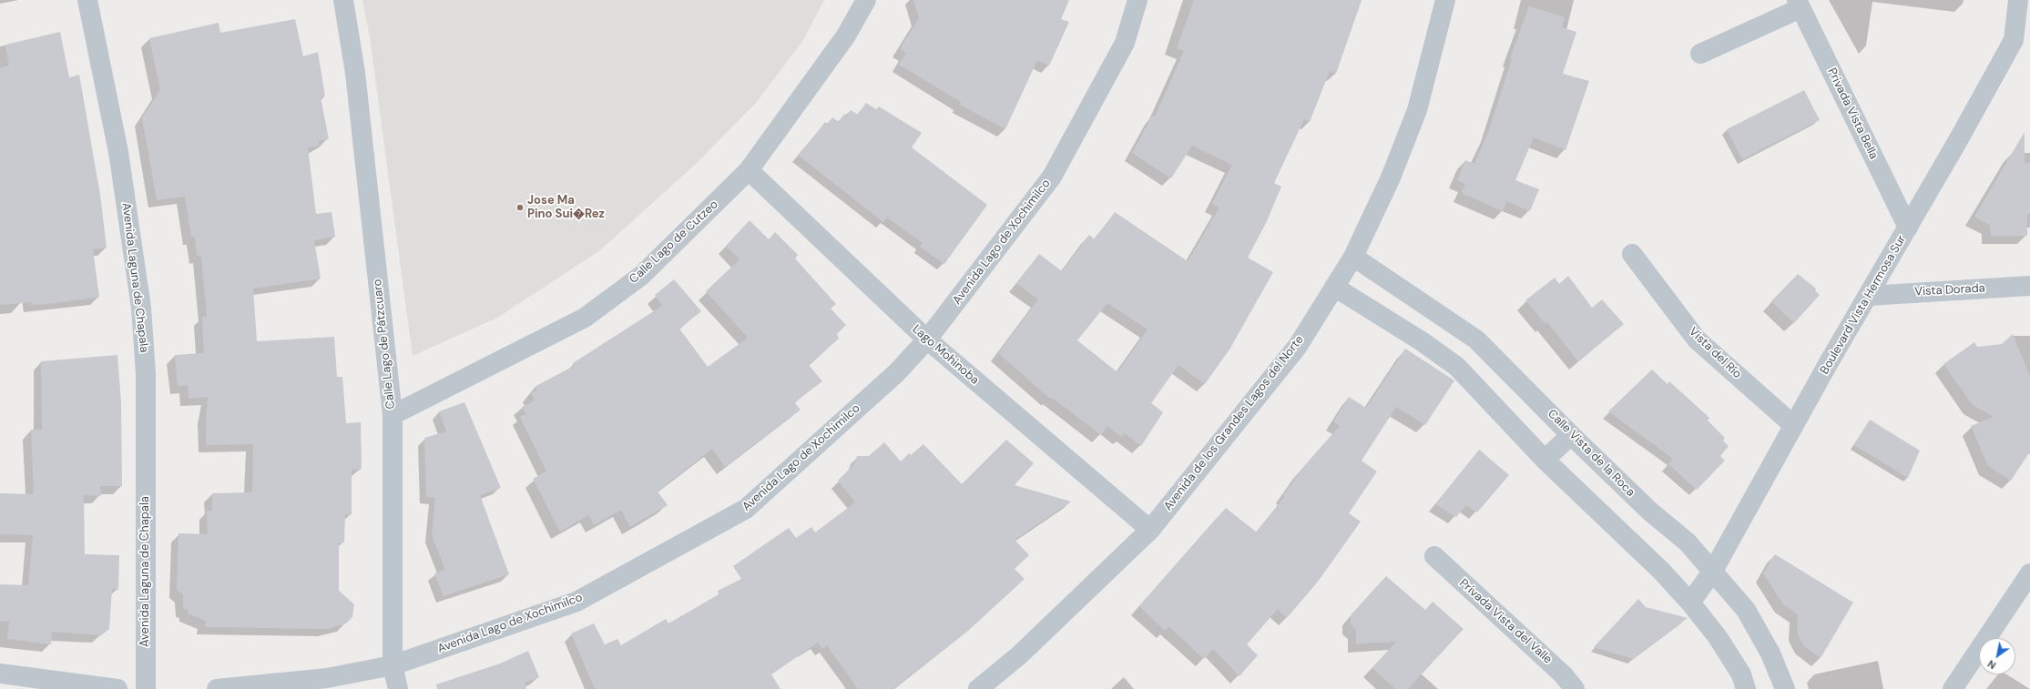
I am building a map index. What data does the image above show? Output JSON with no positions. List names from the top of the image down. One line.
{"streets":{"street":["Privada Vista Bella","Calle Lago de Cutzeo","Avenida Lago de Xochimilco","Avenida Laguna de Chapala","Vista Dorada","Boulevard Vista Hermosa Sur","Calle Lago de Pátzcuaro","Vista del Río","Lago Mohinoba","Avenida de los Grandes Lagos del Norte","Calle Vista de la Roca","Privada Vista del Valle"]},"crossings":[["Privada Vista Bella","Boulevard Vista Hermosa Sur"],["Calle Lago de Cutzeo","Calle Lago de Pátzcuaro"],["Calle Lago de Cutzeo","Lago Mohinoba"],["Avenida Lago de Xochimilco","Calle Lago de Pátzcuaro"],["Avenida Lago de Xochimilco","Lago Mohinoba"],["Vista Dorada","Boulevard Vista Hermosa Sur"],["Boulevard Vista Hermosa Sur","Vista del Río"],["Boulevard Vista Hermosa Sur","Calle Vista de la Roca"],["Lago Mohinoba","Avenida de los Grandes Lagos del Norte"],["Avenida de los Grandes Lagos del Norte","Calle Vista de la Roca"]],"places":["Jose Ma Pino Sui�Rez"],"north":"bottom left"}
